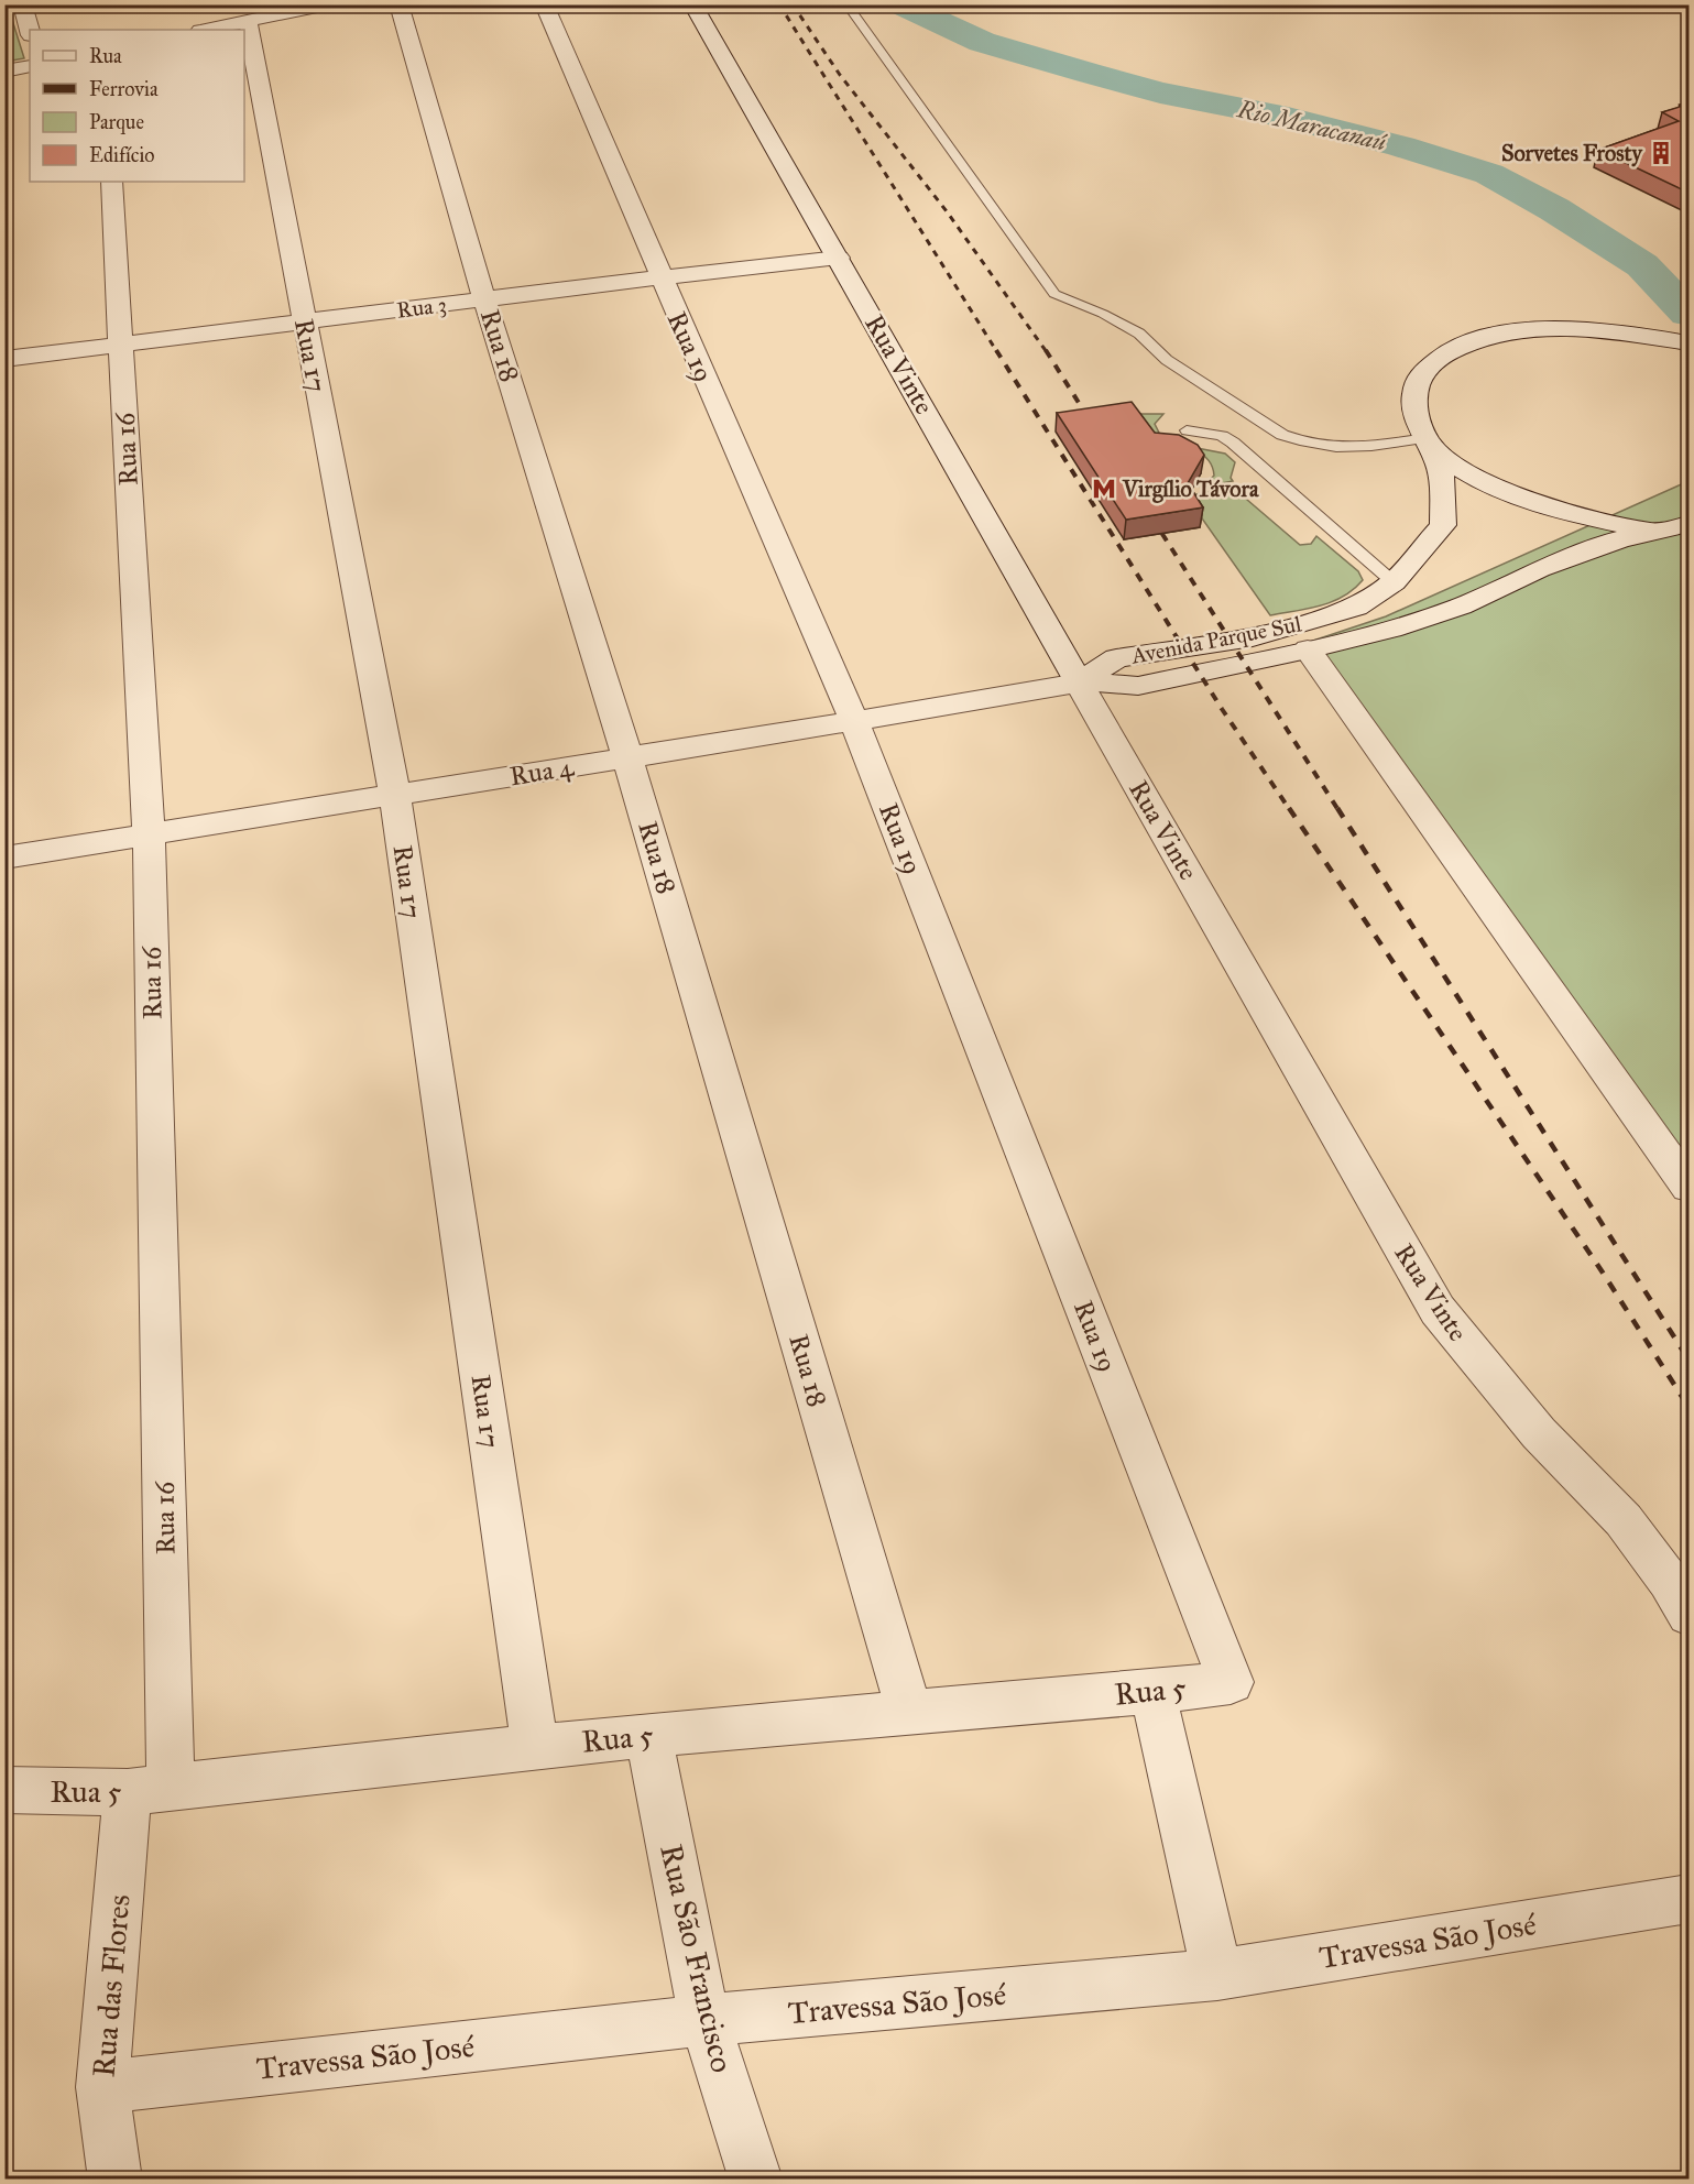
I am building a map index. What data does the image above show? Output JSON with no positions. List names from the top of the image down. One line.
{"streets":{"street":["Rua 3","Rua 18","Rua 19","Rua 17","Rua Vinte","Rua 16","Avenida Parque Sul","Rua 4","Rua 5","Travessa São José","Rua São Francisco","Rua das Flores"]},"crossings":[["Rua 3","Rua 18"],["Rua 3","Rua 19"],["Rua 3","Rua 17"],["Rua 3","Rua Vinte"],["Rua 3","Rua 16"],["Rua 18","Rua 4"],["Rua 18","Rua 5"],["Rua 19","Rua 4"],["Rua 19","Rua 5"],["Rua 17","Rua 4"],["Rua 17","Rua 5"],["Rua Vinte","Avenida Parque Sul"],["Rua Vinte","Rua 4"],["Rua 16","Rua 4"],["Rua 16","Rua 5"],["Rua 16","Rua das Flores"],["Avenida Parque Sul","Rua 4"],["Rua 5","Rua São Francisco"],["Rua 5","Rua das Flores"],["Travessa São José","Rua São Francisco"],["Travessa São José","Rua das Flores"]],"water":["Rio Maracanaú"],"places":{"building":["Sorvetes Frosty"],"metro station":["Virgílio Távora"]},"legend":["Rua","Ferrovia","Parque","Edifício"]}
